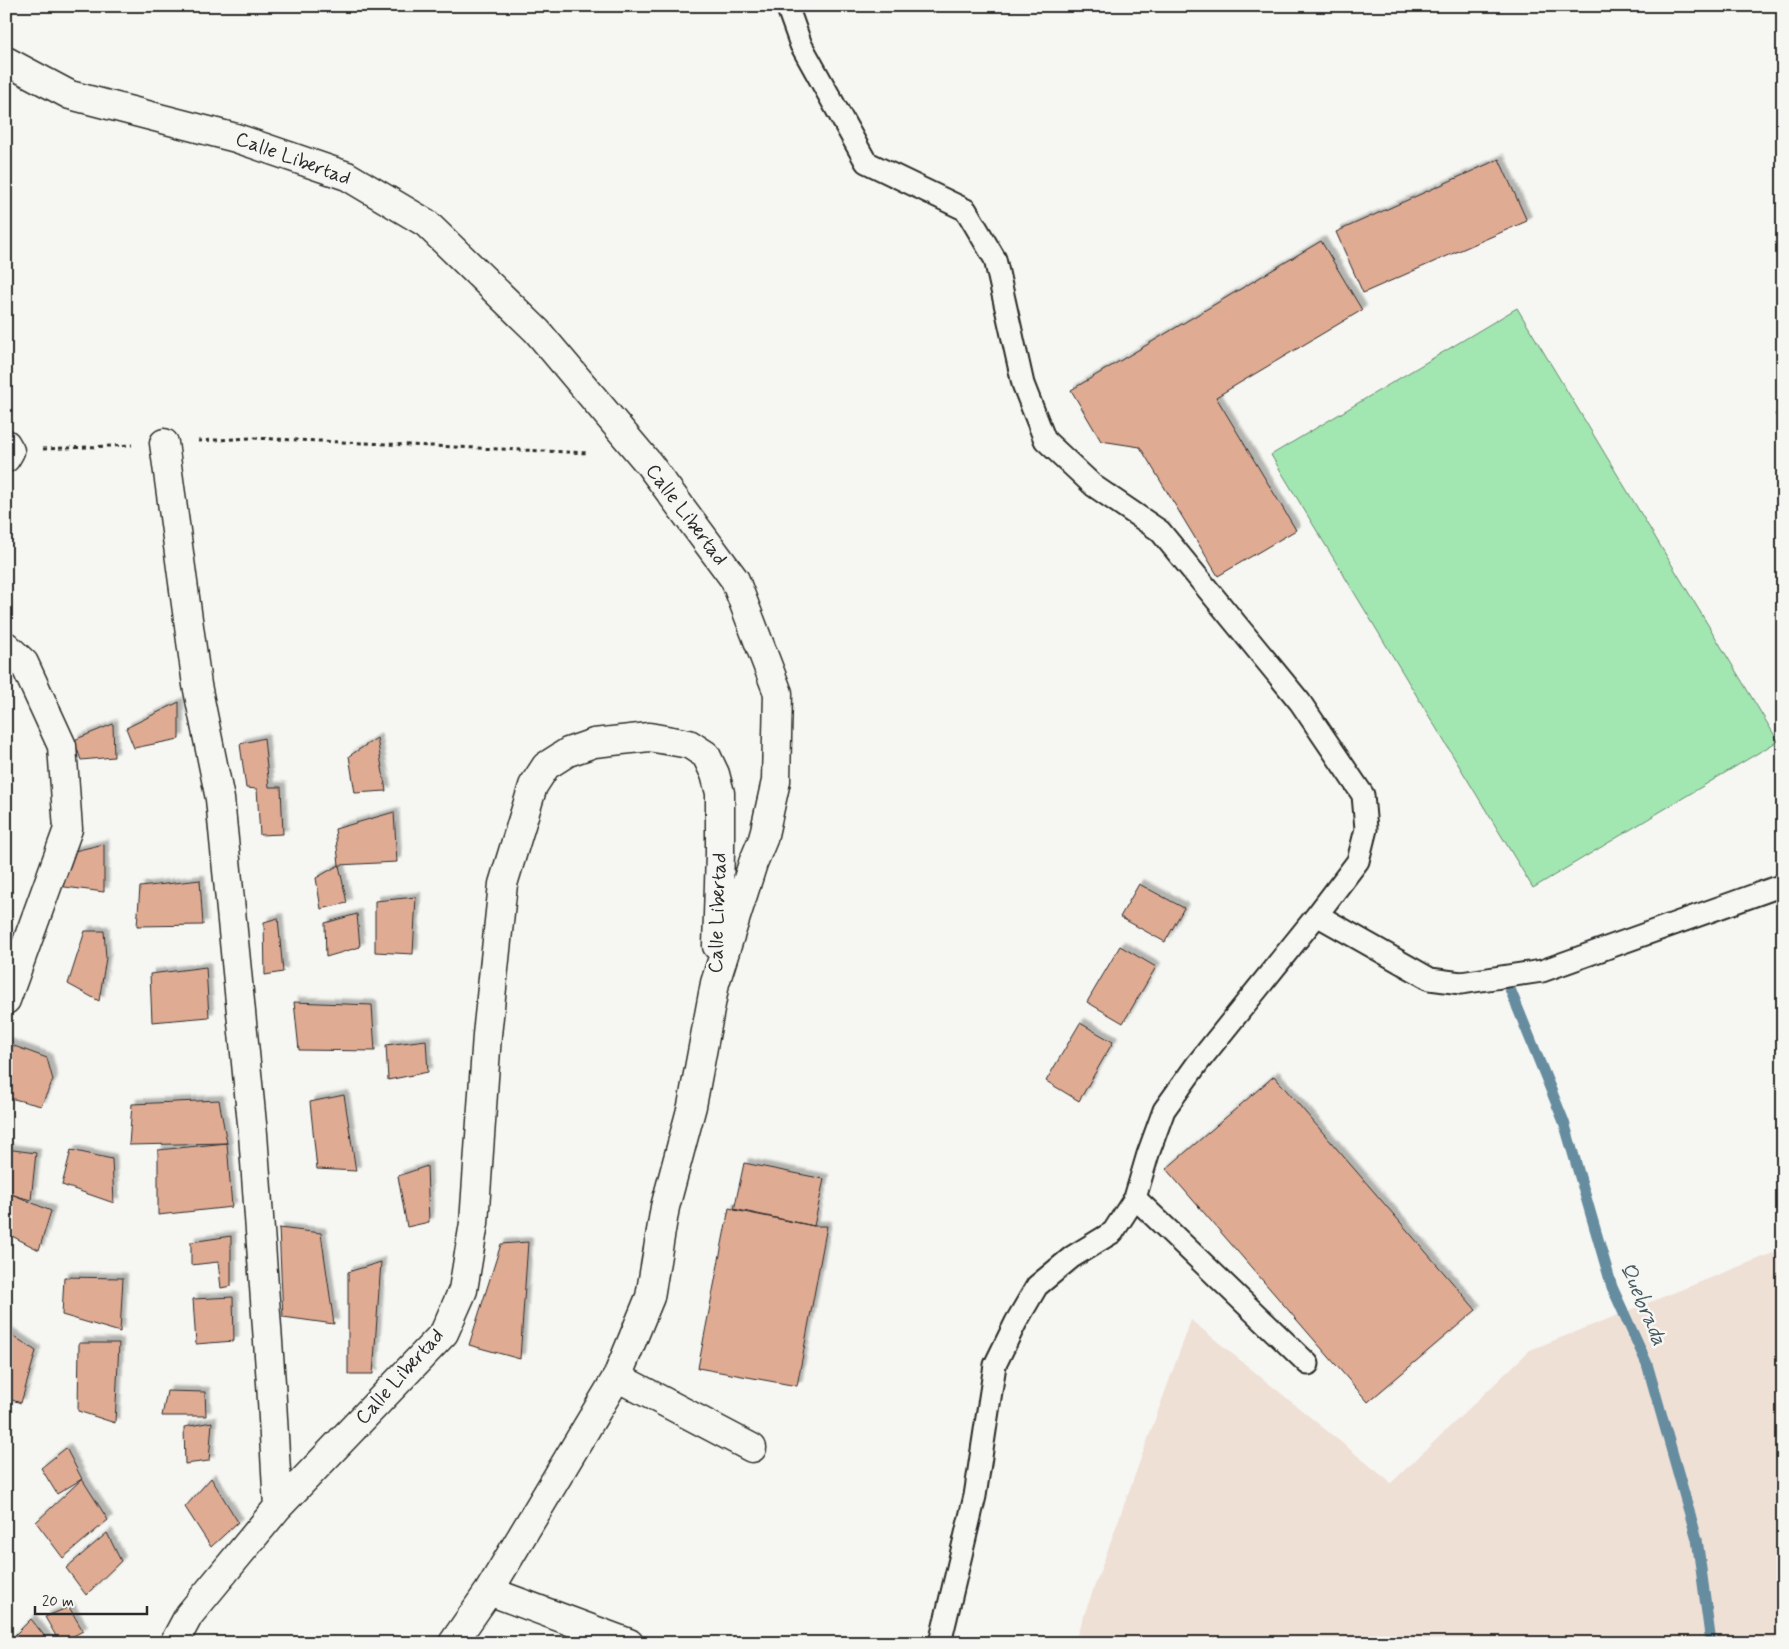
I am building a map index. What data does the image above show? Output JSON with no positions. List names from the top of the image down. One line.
{"streets":{"street":["Calle Libertad"]},"water":["Quebrada"],"scale_bar":"20 m"}
